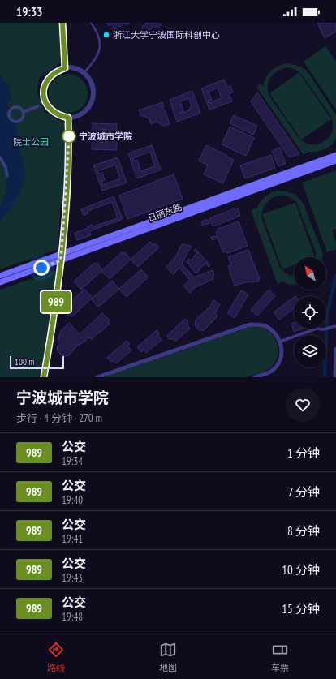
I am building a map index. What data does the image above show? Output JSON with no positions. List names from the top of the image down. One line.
{"streets":{"main road":["日丽东路"]},"parks":["院士公园"],"places":["浙江大学宁波国际科创中心","宁波城市学院"],"lines":["bus line 989"],"scale_bar":"100 m","north":"top left","page":{"status":"19:33","on_map":"989","scale":"100 m","heading":["宁波城市学院","步行 · 4 分钟 · 270 m"],"list":[{"mark":"989","name":"公交","note":"19:34","value":"1 分钟"},{"mark":"989","name":"公交","note":"19:40","value":"7 分钟"},{"mark":"989","name":"公交","note":"19:41","value":"8 分钟"},{"mark":"989","name":"公交","note":"19:43","value":"10 分钟"},{"mark":"989","name":"公交","note":"19:48","value":"15 分钟"}],"tabs":["路线","地图","车票"]}}
